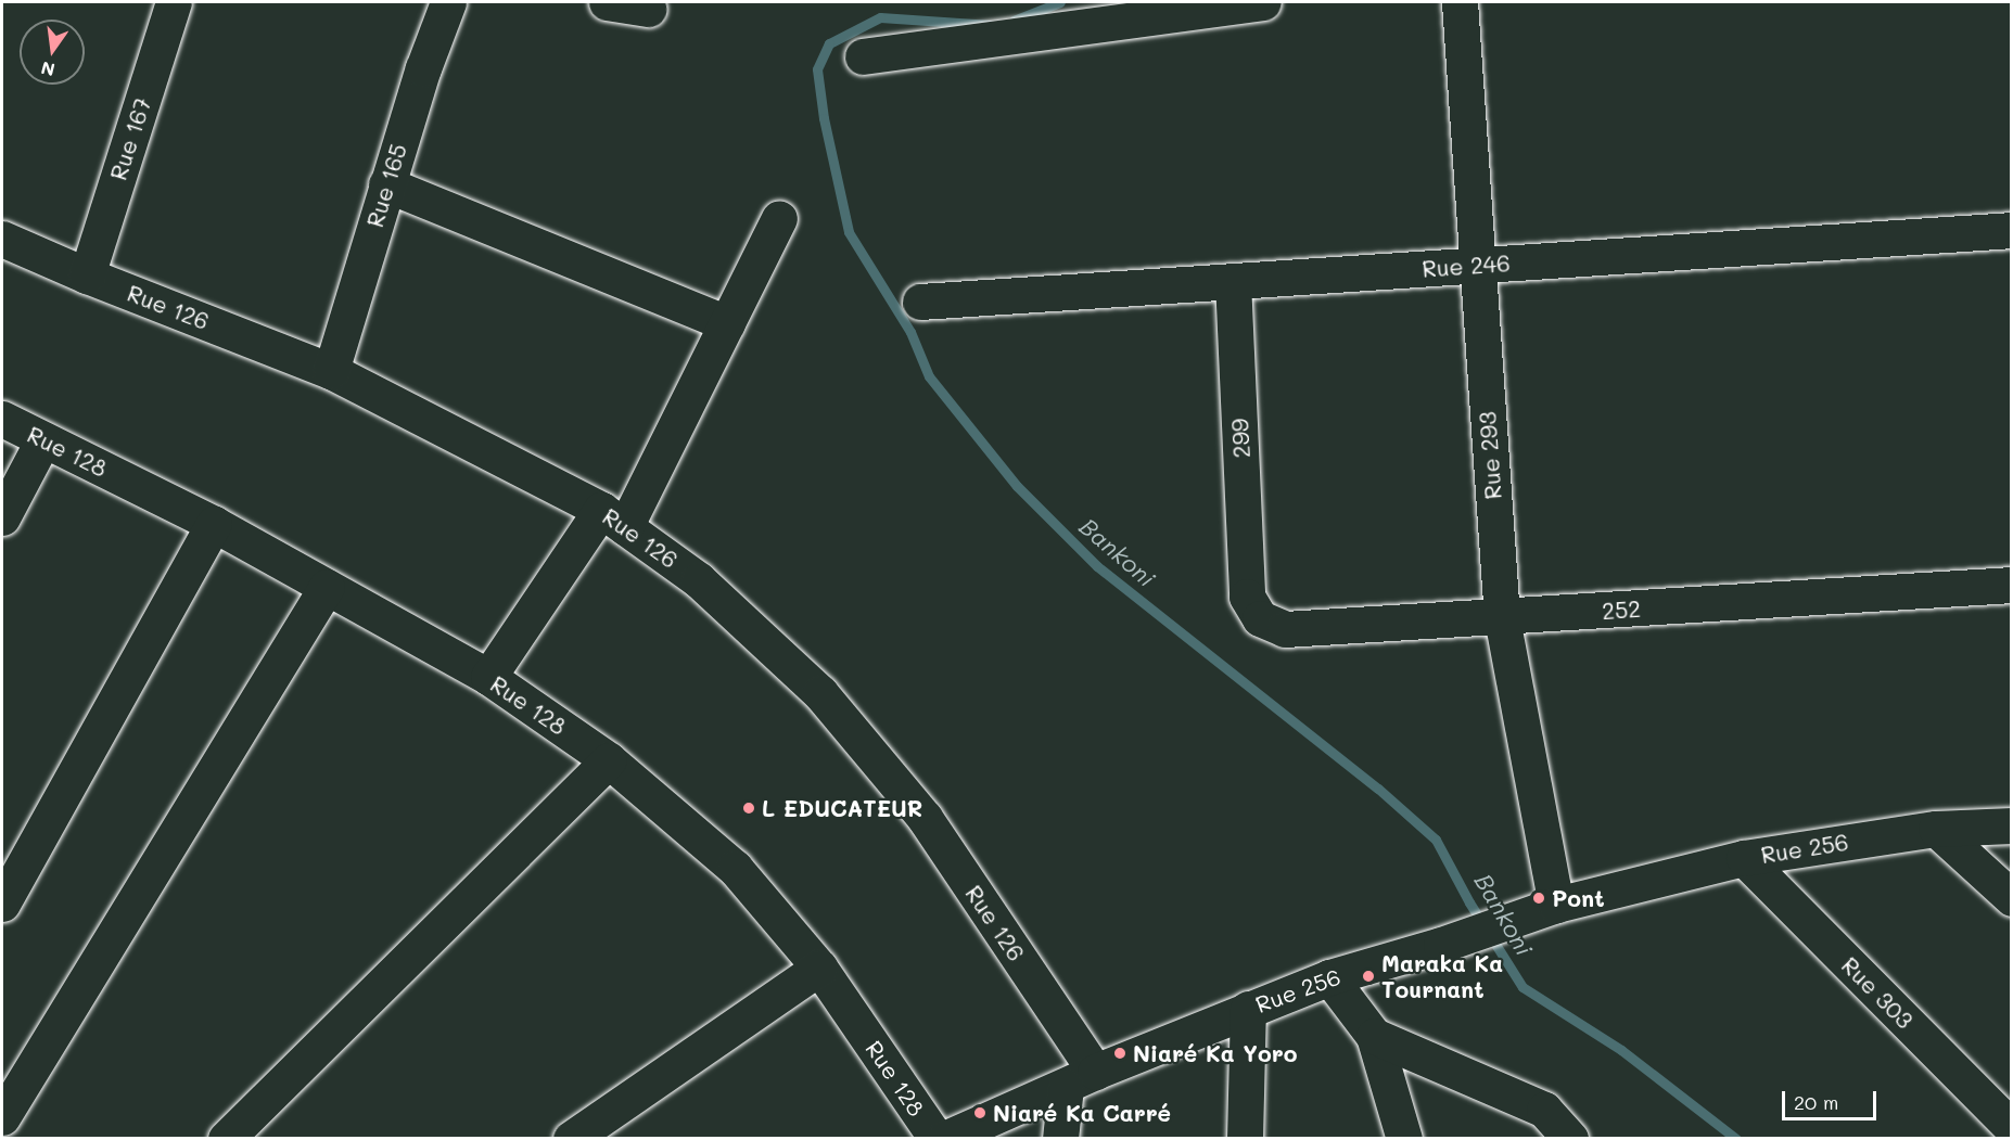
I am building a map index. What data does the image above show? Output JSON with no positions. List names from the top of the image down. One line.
{"streets":{"street":["Rue 167","Rue 165","Rue 246","Rue 126","299","Rue 128","Rue 293","252","Rue 256","Rue 303"]},"crossings":[["Rue 167","Rue 126"],["Rue 165","Rue 126"],["Rue 246","299"],["Rue 246","Rue 293"],["Rue 126","Rue 256"],["299","252"],["Rue 293","252"],["Rue 293","Rue 256"],["Rue 256","Rue 303"]],"water":["Bankoni"],"places":["L EDUCATEUR","Pont","Maraka Ka Tournant","Niaré Ka Yoro","Niaré Ka Carré"],"scale_bar":"20 m","north":"bottom"}
